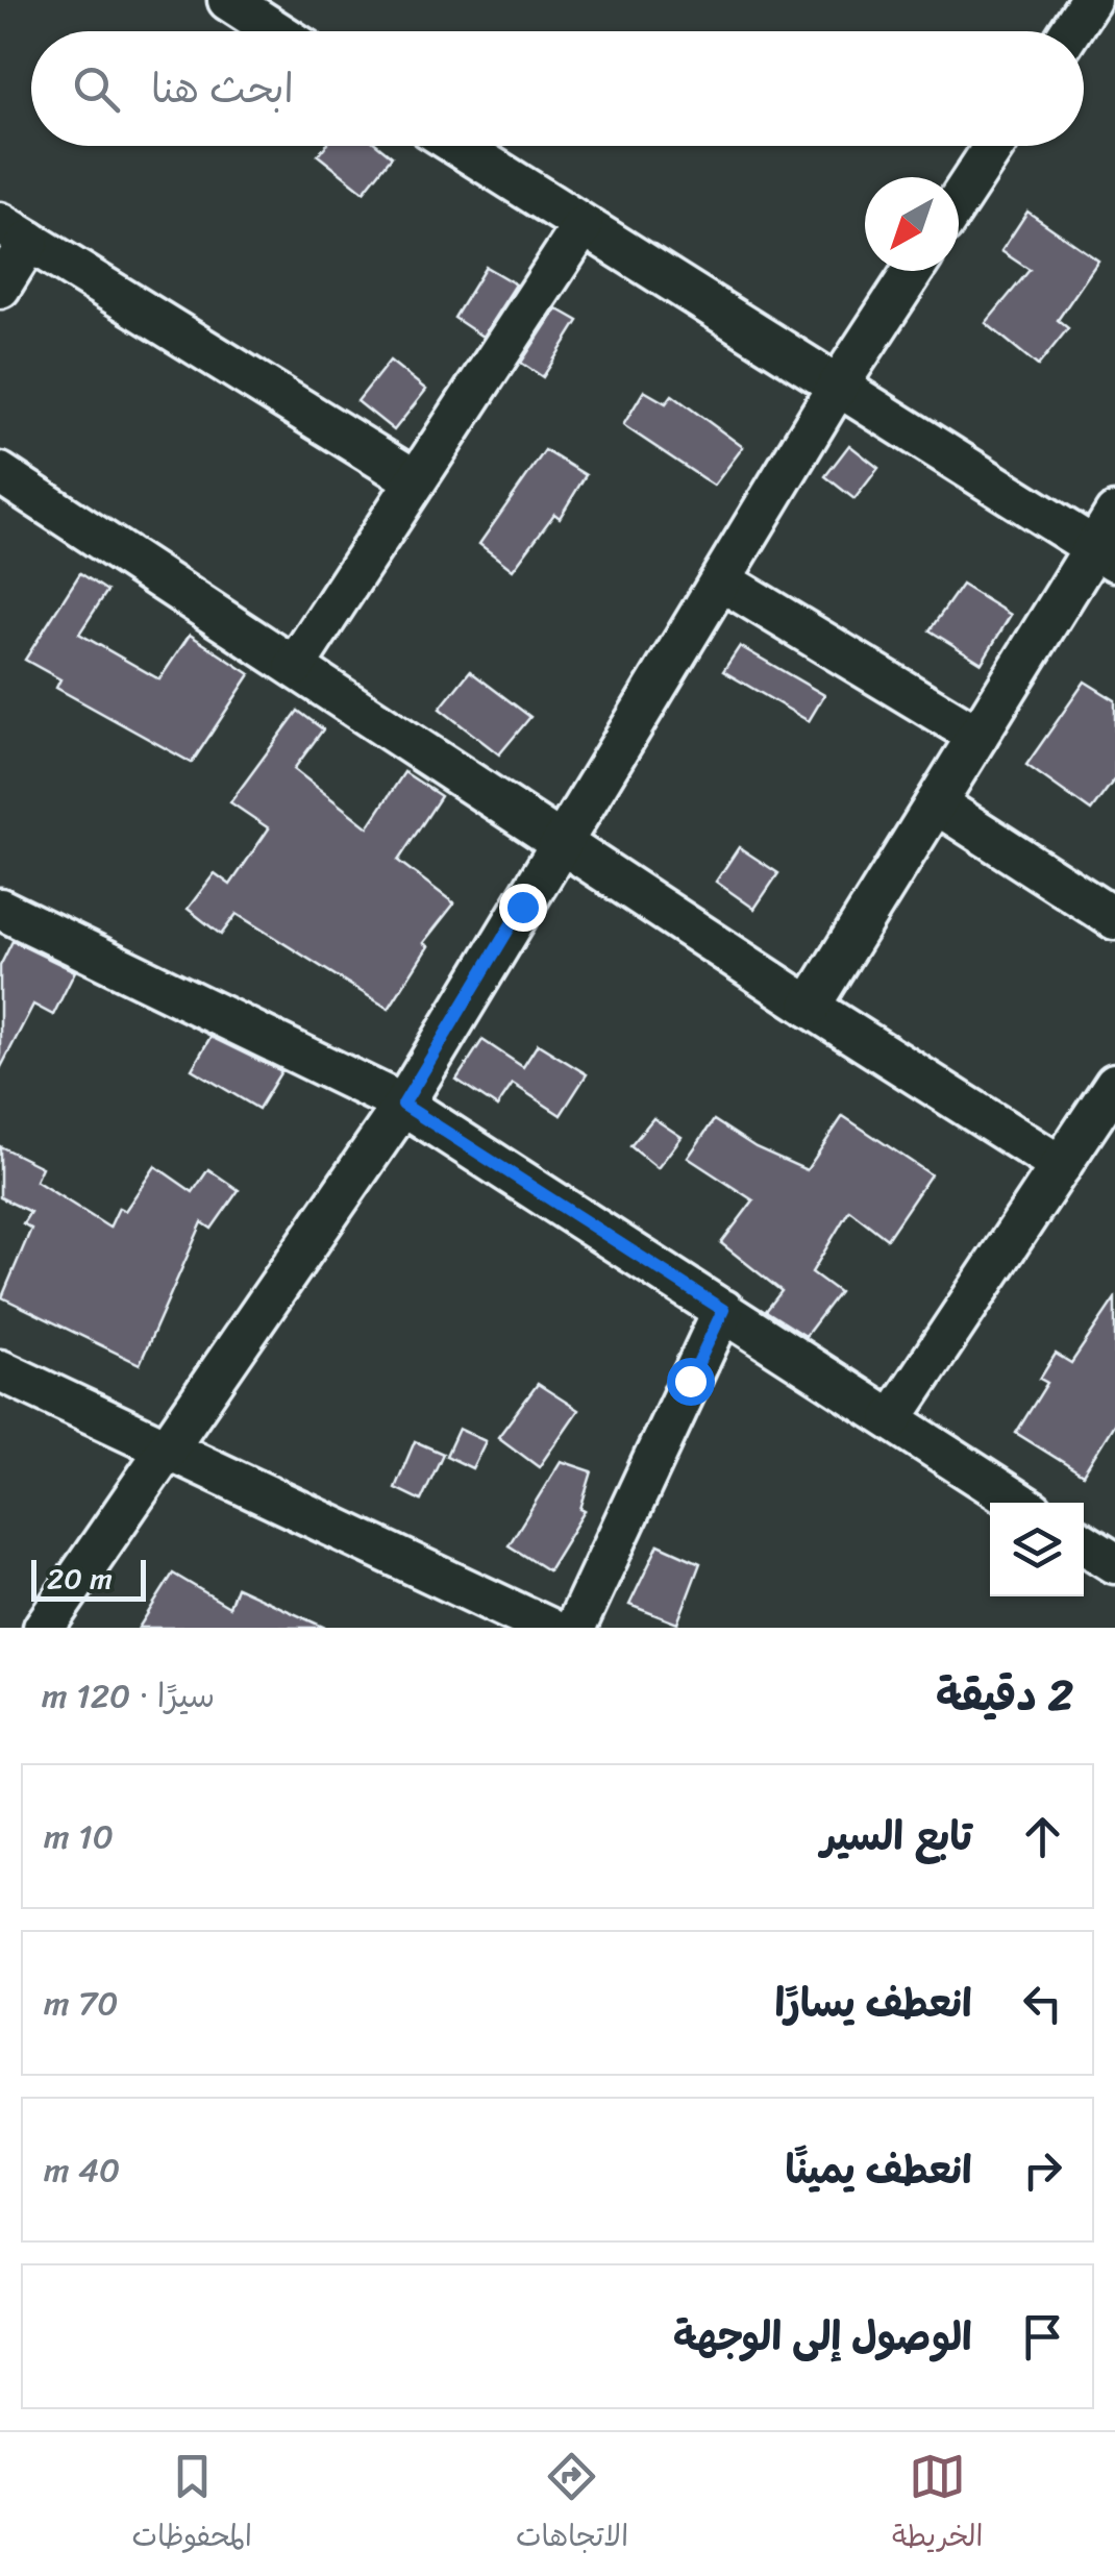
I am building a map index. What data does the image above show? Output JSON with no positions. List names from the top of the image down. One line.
{"scale_bar":"20 m","north":"bottom left","page":{"search":"ابحث هنا","scale":"20 m","heading":["2 دقيقة","سيرًا · 120 m"],"list":[["تابع السير","10 m"],["انعطف يسارًا","70 m"],["انعطف يمينًا","40 m"],"الوصول إلى الوجهة"],"nav":["الخريطة","الاتجاهات","المحفوظات"]}}
